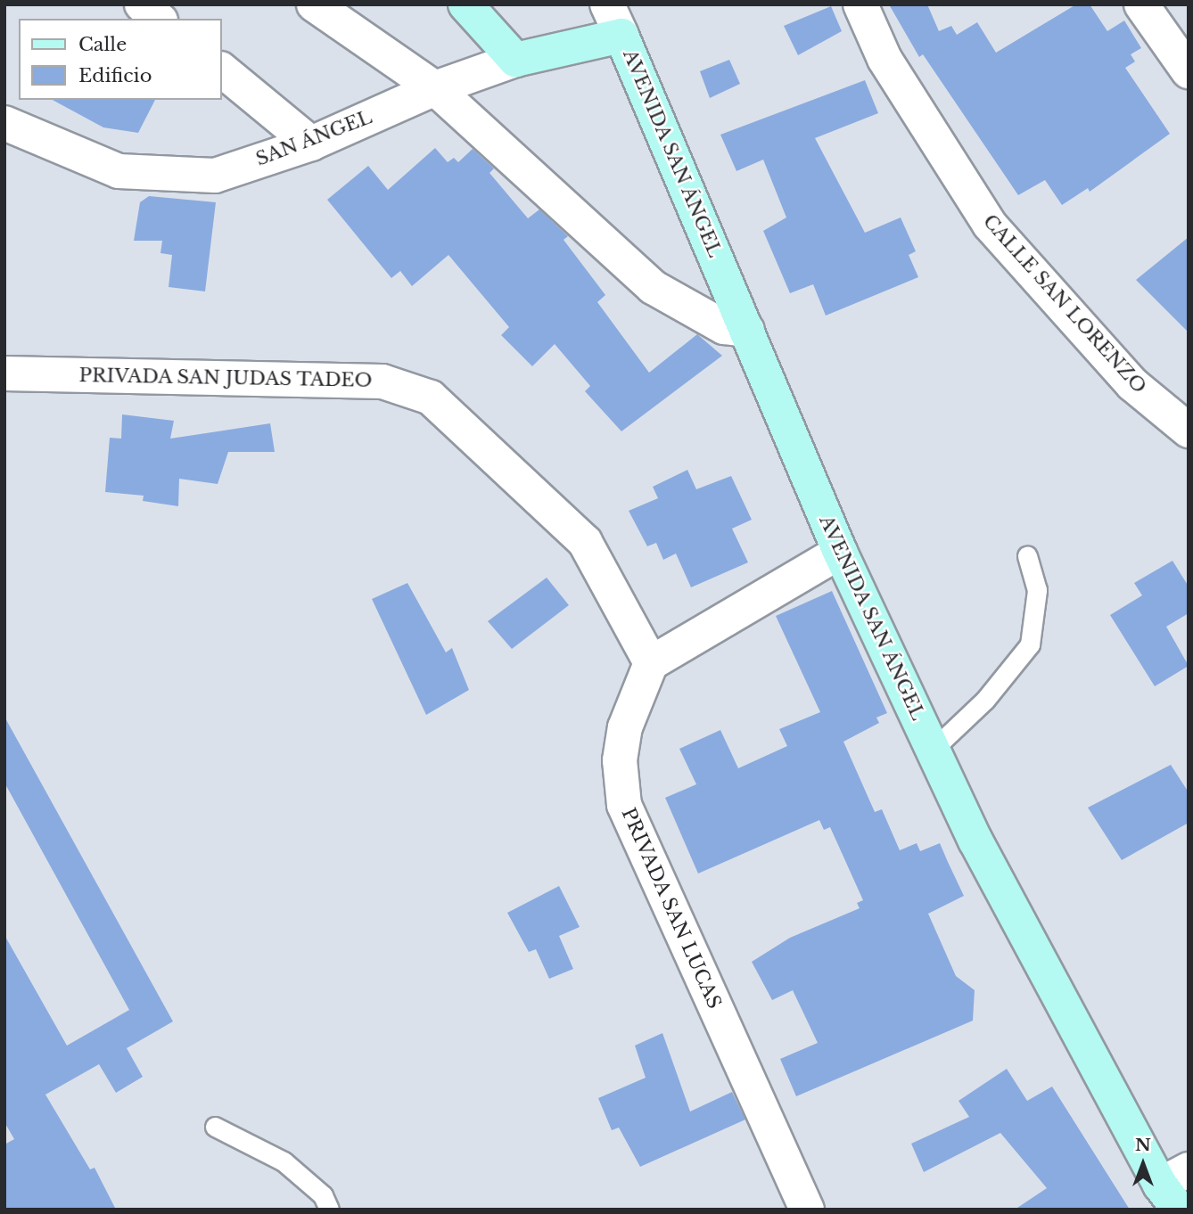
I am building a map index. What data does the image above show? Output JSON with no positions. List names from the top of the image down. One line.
{"streets":{"main road":["SAN ÁNGEL","AVENIDA SAN ÁNGEL"],"street":["CALLE SAN LORENZO","PRIVADA SAN JUDAS TADEO","PRIVADA SAN LUCAS"]},"crossings":[["SAN ÁNGEL","AVENIDA SAN ÁNGEL"],["PRIVADA SAN JUDAS TADEO","PRIVADA SAN LUCAS"]],"legend":["Calle","Edificio"],"north":"top"}
